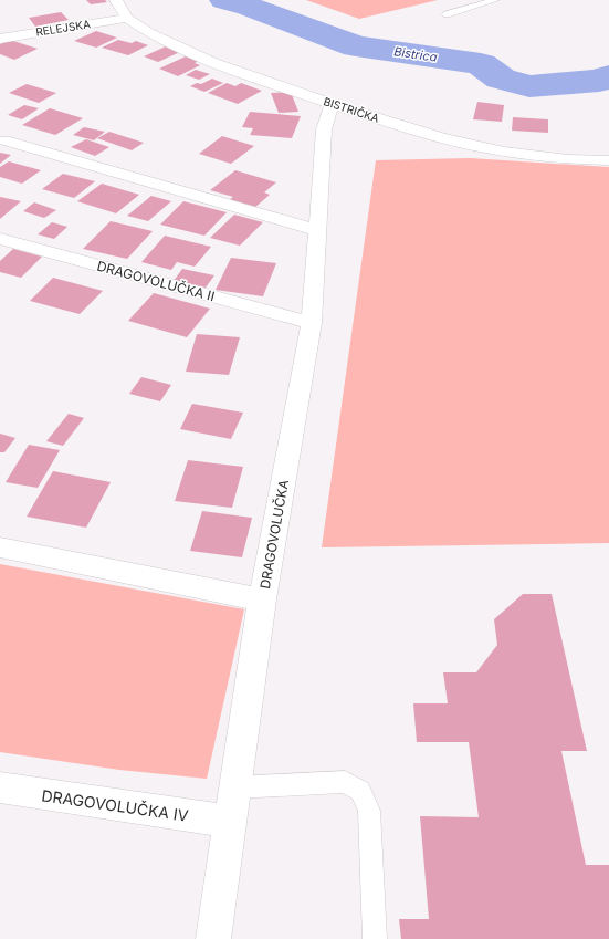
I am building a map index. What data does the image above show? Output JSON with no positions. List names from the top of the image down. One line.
{"streets":{"street":["RELEJSKA","BISTRIČKA","DRAGOVOLUČKA II","DRAGOVOLUČKA","DRAGOVOLUČKA IV"]},"crossings":[["RELEJSKA","BISTRIČKA"],["BISTRIČKA","DRAGOVOLUČKA"],["DRAGOVOLUČKA II","DRAGOVOLUČKA"],["DRAGOVOLUČKA","DRAGOVOLUČKA IV"]],"water":["Bistrica"]}
